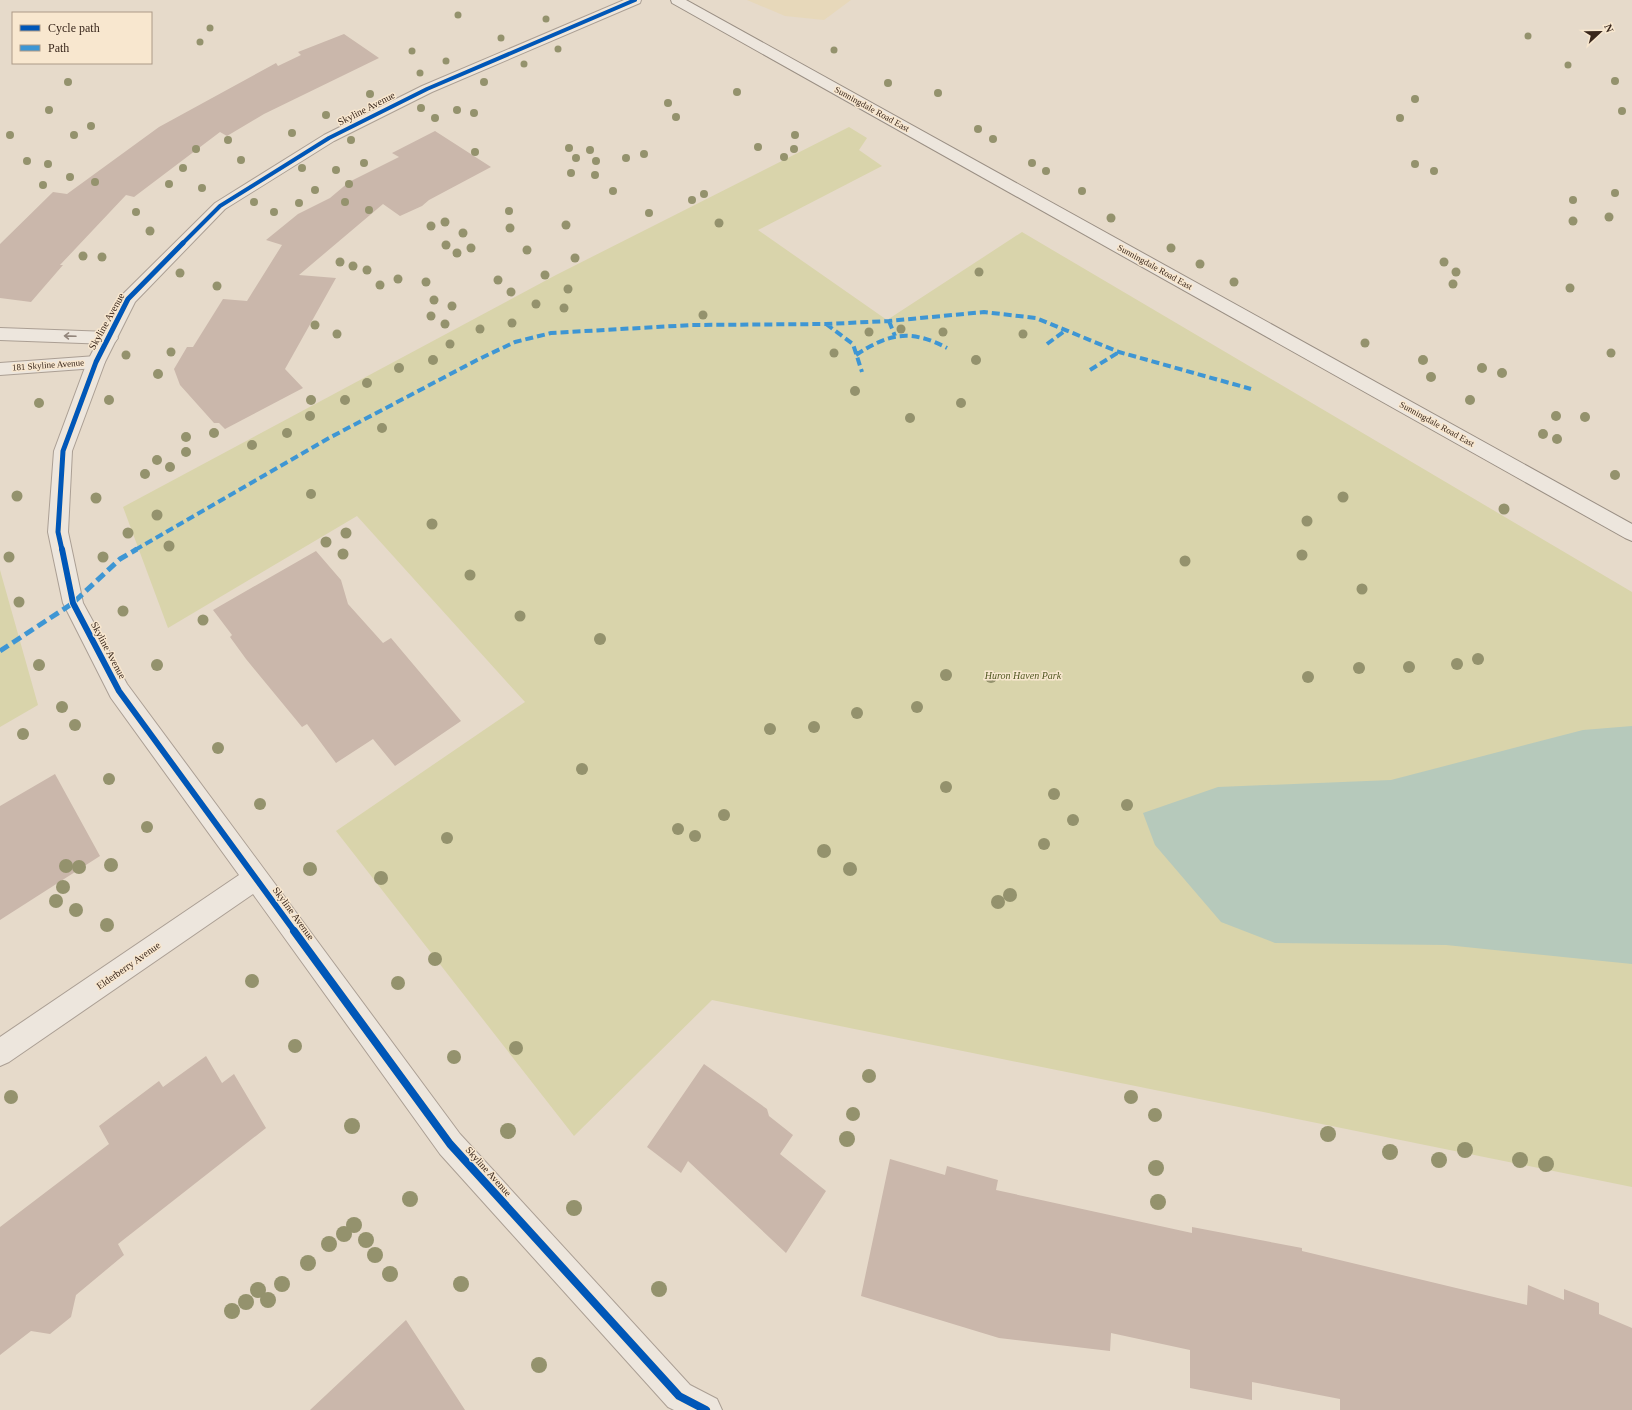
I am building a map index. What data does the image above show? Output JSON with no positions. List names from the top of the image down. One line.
{"streets":{"street":["Skyline Avenue","Sunningdale Road East","181 Skyline Avenue","Elderberry Avenue"]},"crossings":[["Skyline Avenue","181 Skyline Avenue"],["Skyline Avenue","Elderberry Avenue"]],"parks":["Huron Haven Park"],"legend":["Cycle path","Path"],"north":"right"}
